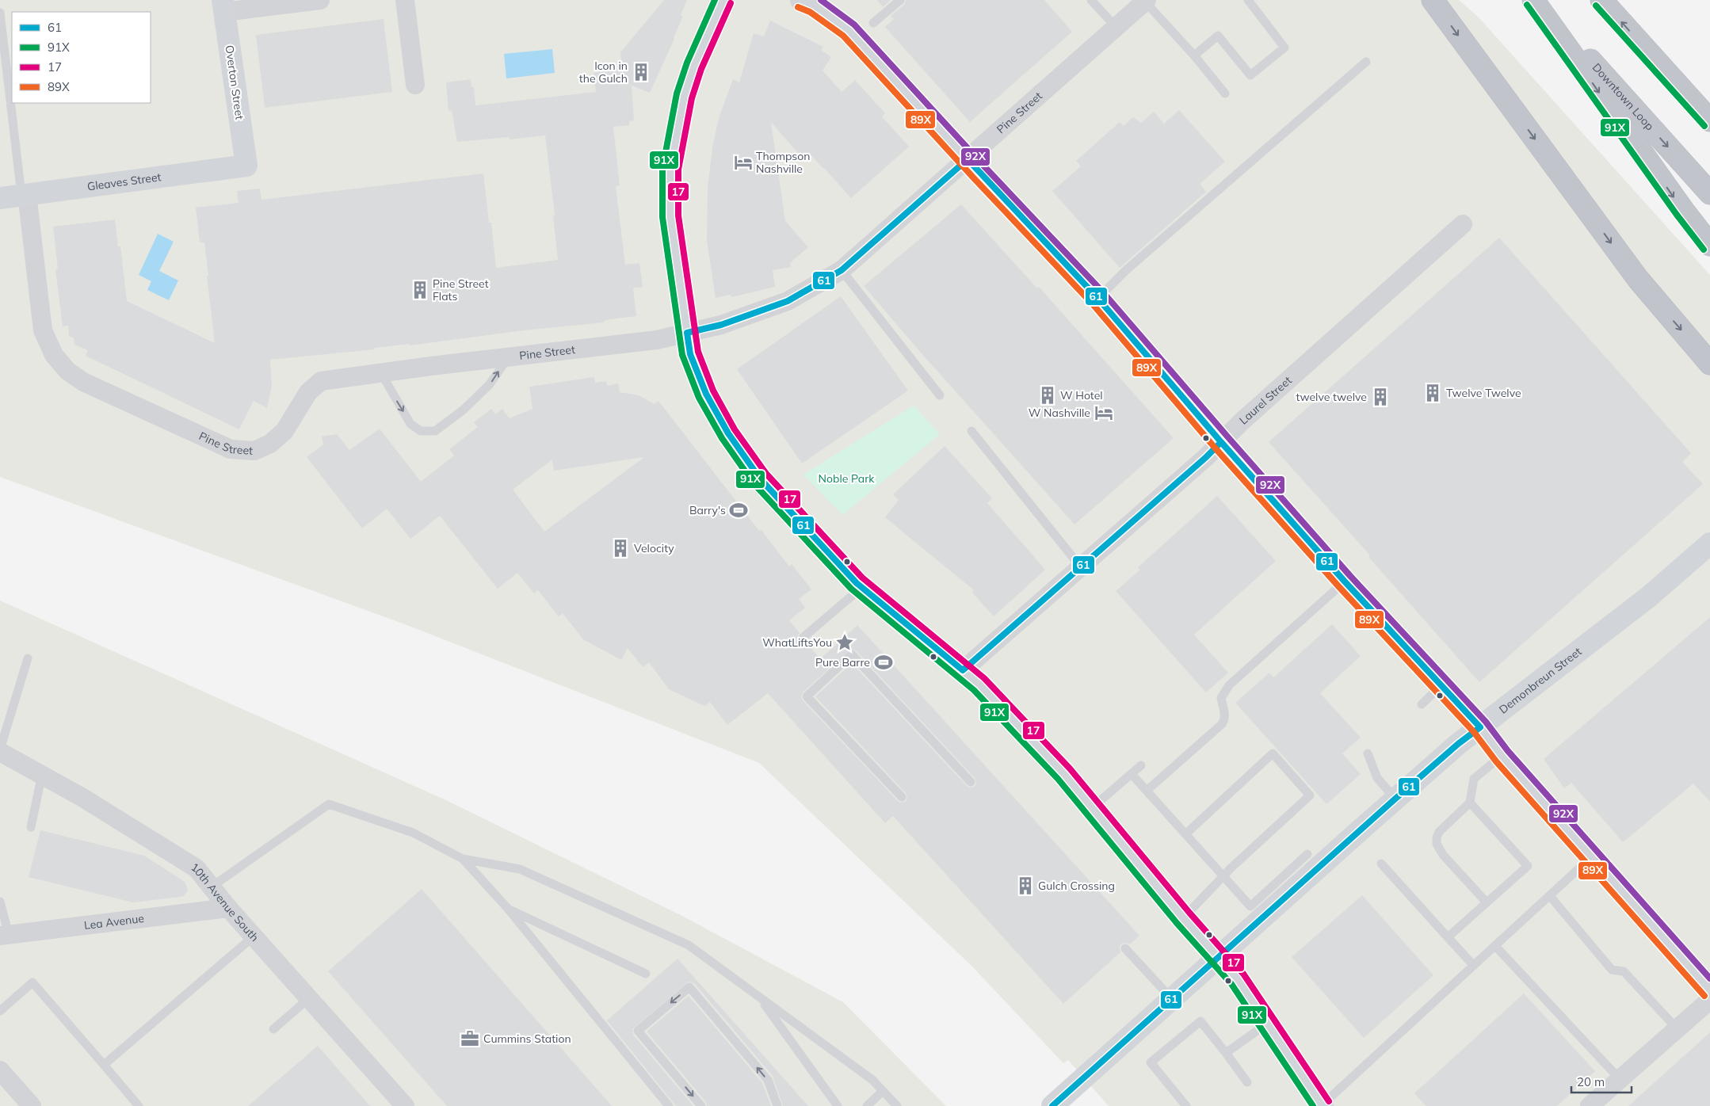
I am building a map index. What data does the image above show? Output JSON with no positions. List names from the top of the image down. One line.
{"streets":{"highway":["Downtown Loop"],"main road":["Overton Street","Gleaves Street","Demonbreun Street"],"street":["Pine Street","Laurel Street","10th Avenue South","Lea Avenue"]},"crossings":[["Overton Street","Gleaves Street"],["Pine Street","Gleaves Street"],["10th Avenue South","Lea Avenue"]],"parks":["Noble Park"],"places":{"building":["Icon in the Gulch","Pine Street Flats","Twelve Twelve","W Hotel","twelve twelve","Velocity","Gulch Crossing"],"hotel":["Thompson Nashville","W Nashville"],"sports":["Barry's","Pure Barre"],"place":["WhatLiftsYou"],"office":["Cummins Station"]},"lines":["transit line 91X","transit line 92X","transit line 17","transit line 89X","transit line 61"],"legend":["61","91X","17","89X"],"scale_bar":"20 m"}
